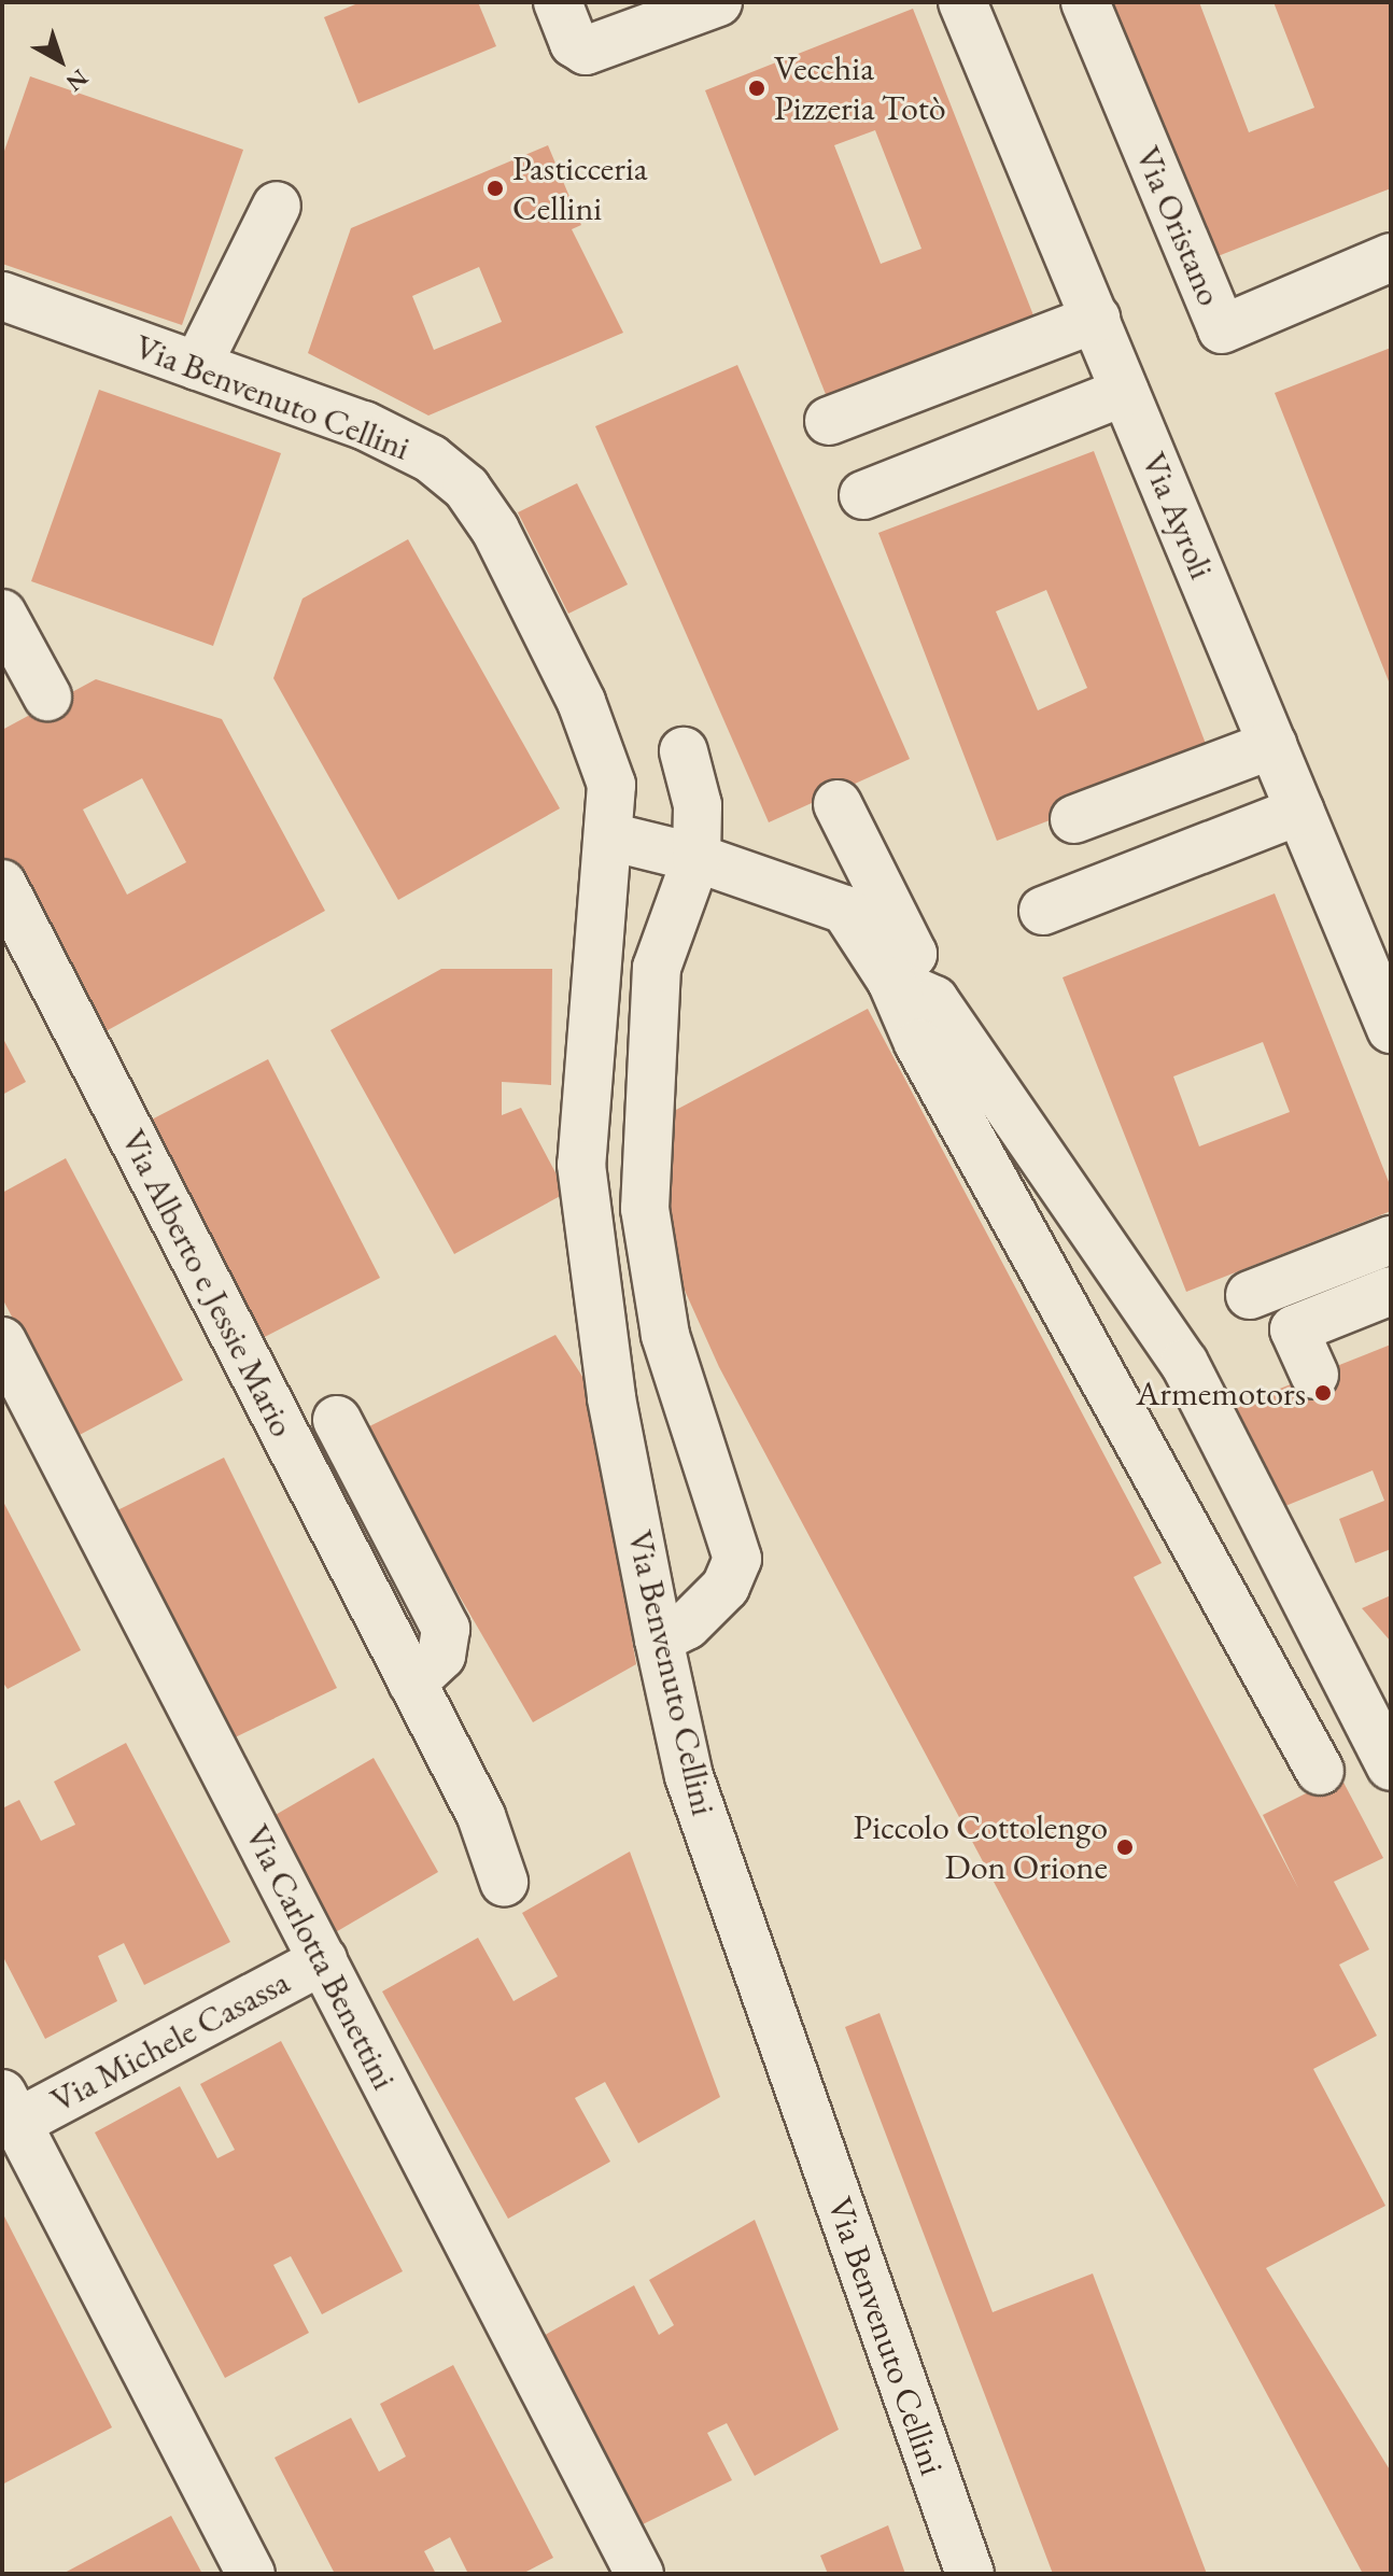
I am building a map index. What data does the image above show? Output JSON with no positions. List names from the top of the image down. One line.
{"streets":{"street":["Via Oristano","Via Benvenuto Cellini","Via Ayroli","Via Alberto e Jessie Mario","Via Carlotta Benettini","Via Michele Casassa"]},"crossings":[["Via Carlotta Benettini","Via Michele Casassa"]],"places":["Vecchia Pizzeria Totò","Pasticceria Cellini","Armemotors","Piccolo Cottolengo Don Orione"],"north":"bottom right"}
